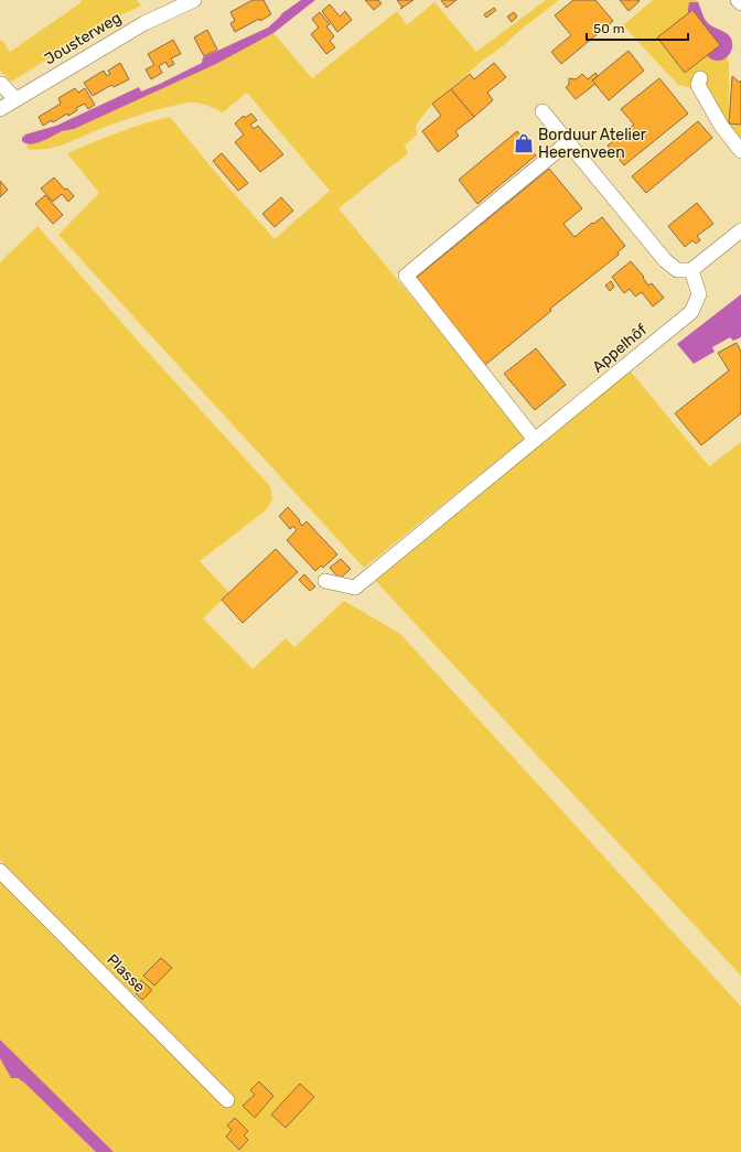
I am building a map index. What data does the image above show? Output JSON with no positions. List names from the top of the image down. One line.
{"streets":{"street":["Jousterweg","Appelhôf","Plasse"]},"places":{"shop":["Borduur Atelier Heerenveen"]},"scale_bar":"50 m"}
